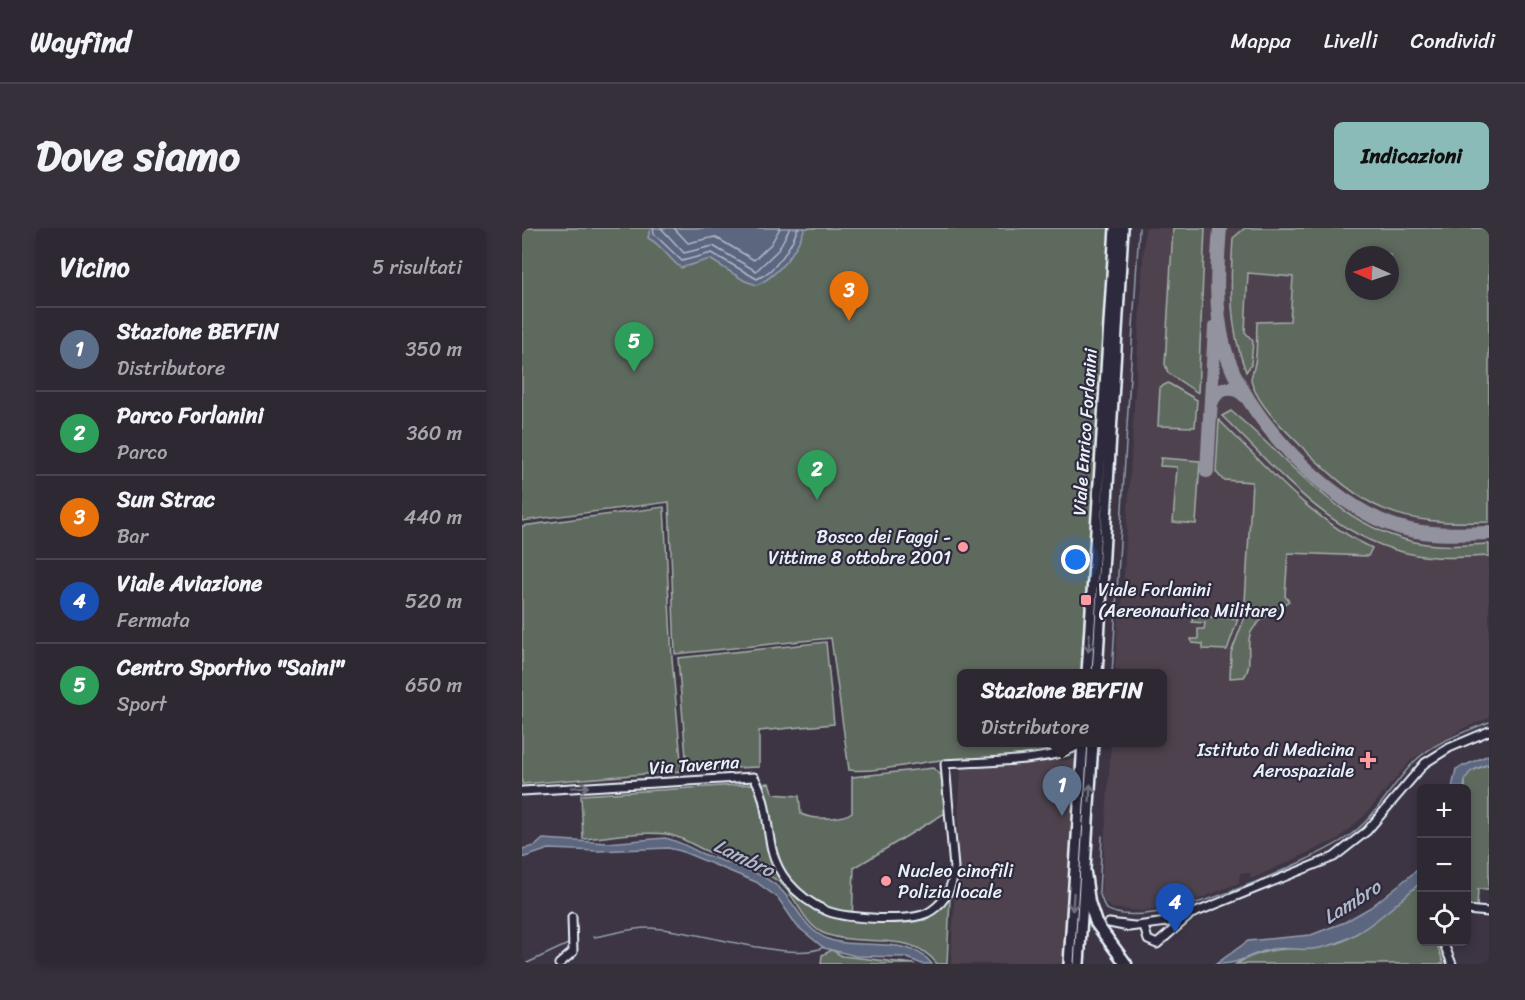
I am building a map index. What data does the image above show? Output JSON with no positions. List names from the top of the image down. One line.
{"streets":{"main road":["Viale Enrico Forlanini"],"street":["Via Taverna"]},"water":["Lambro"],"places":{"other":["Bosco dei Faggi - Vittime 8 ottobre 2001","Nucleo cinofili Polizia locale"],"transit":["Viale Forlanini (Aereonautica Militare)"],"health":["Istituto di Medicina Aerospaziale"]},"north":"left","page":{"header":"Wayfind","nav":["Mappa","Livelli","Condividi"],"title":"Dove siamo","buttons":"Indicazioni","heading":["Vicino","5 risultati"],"pins":["3","5","2","1","4"],"list":[{"mark":"1","name":"Stazione BEYFIN","note":"Distributore","value":"350 m"},{"mark":"2","name":"Parco Forlanini","note":"Parco","value":"360 m"},{"mark":"3","name":"Sun Strac","note":"Bar","value":"440 m"},{"mark":"4","name":"Viale Aviazione","note":"Fermata","value":"520 m"},{"mark":"5","name":"Centro Sportivo \"Saini\"","note":"Sport","value":"650 m"}],"popup":["Stazione BEYFIN","Distributore"],"map_buttons":["+","−"]}}
